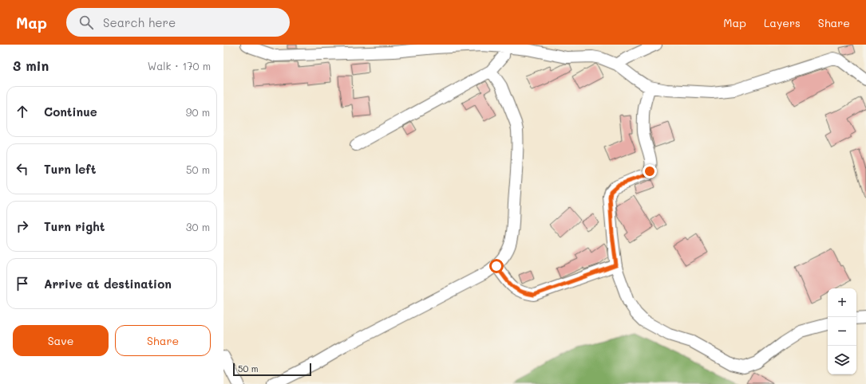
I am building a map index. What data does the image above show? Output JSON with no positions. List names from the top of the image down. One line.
{"scale_bar":"50 m","page":{"header":"Map","search":"Search here","nav":["Map","Layers","Share"],"heading":["3 min","Walk · 170 m"],"list":[["Continue","90 m"],["Turn left","50 m"],["Turn right","30 m"],"Arrive at destination"],"map_buttons":["+","−"],"buttons":["Save","Share"],"scale":"50 m"}}
